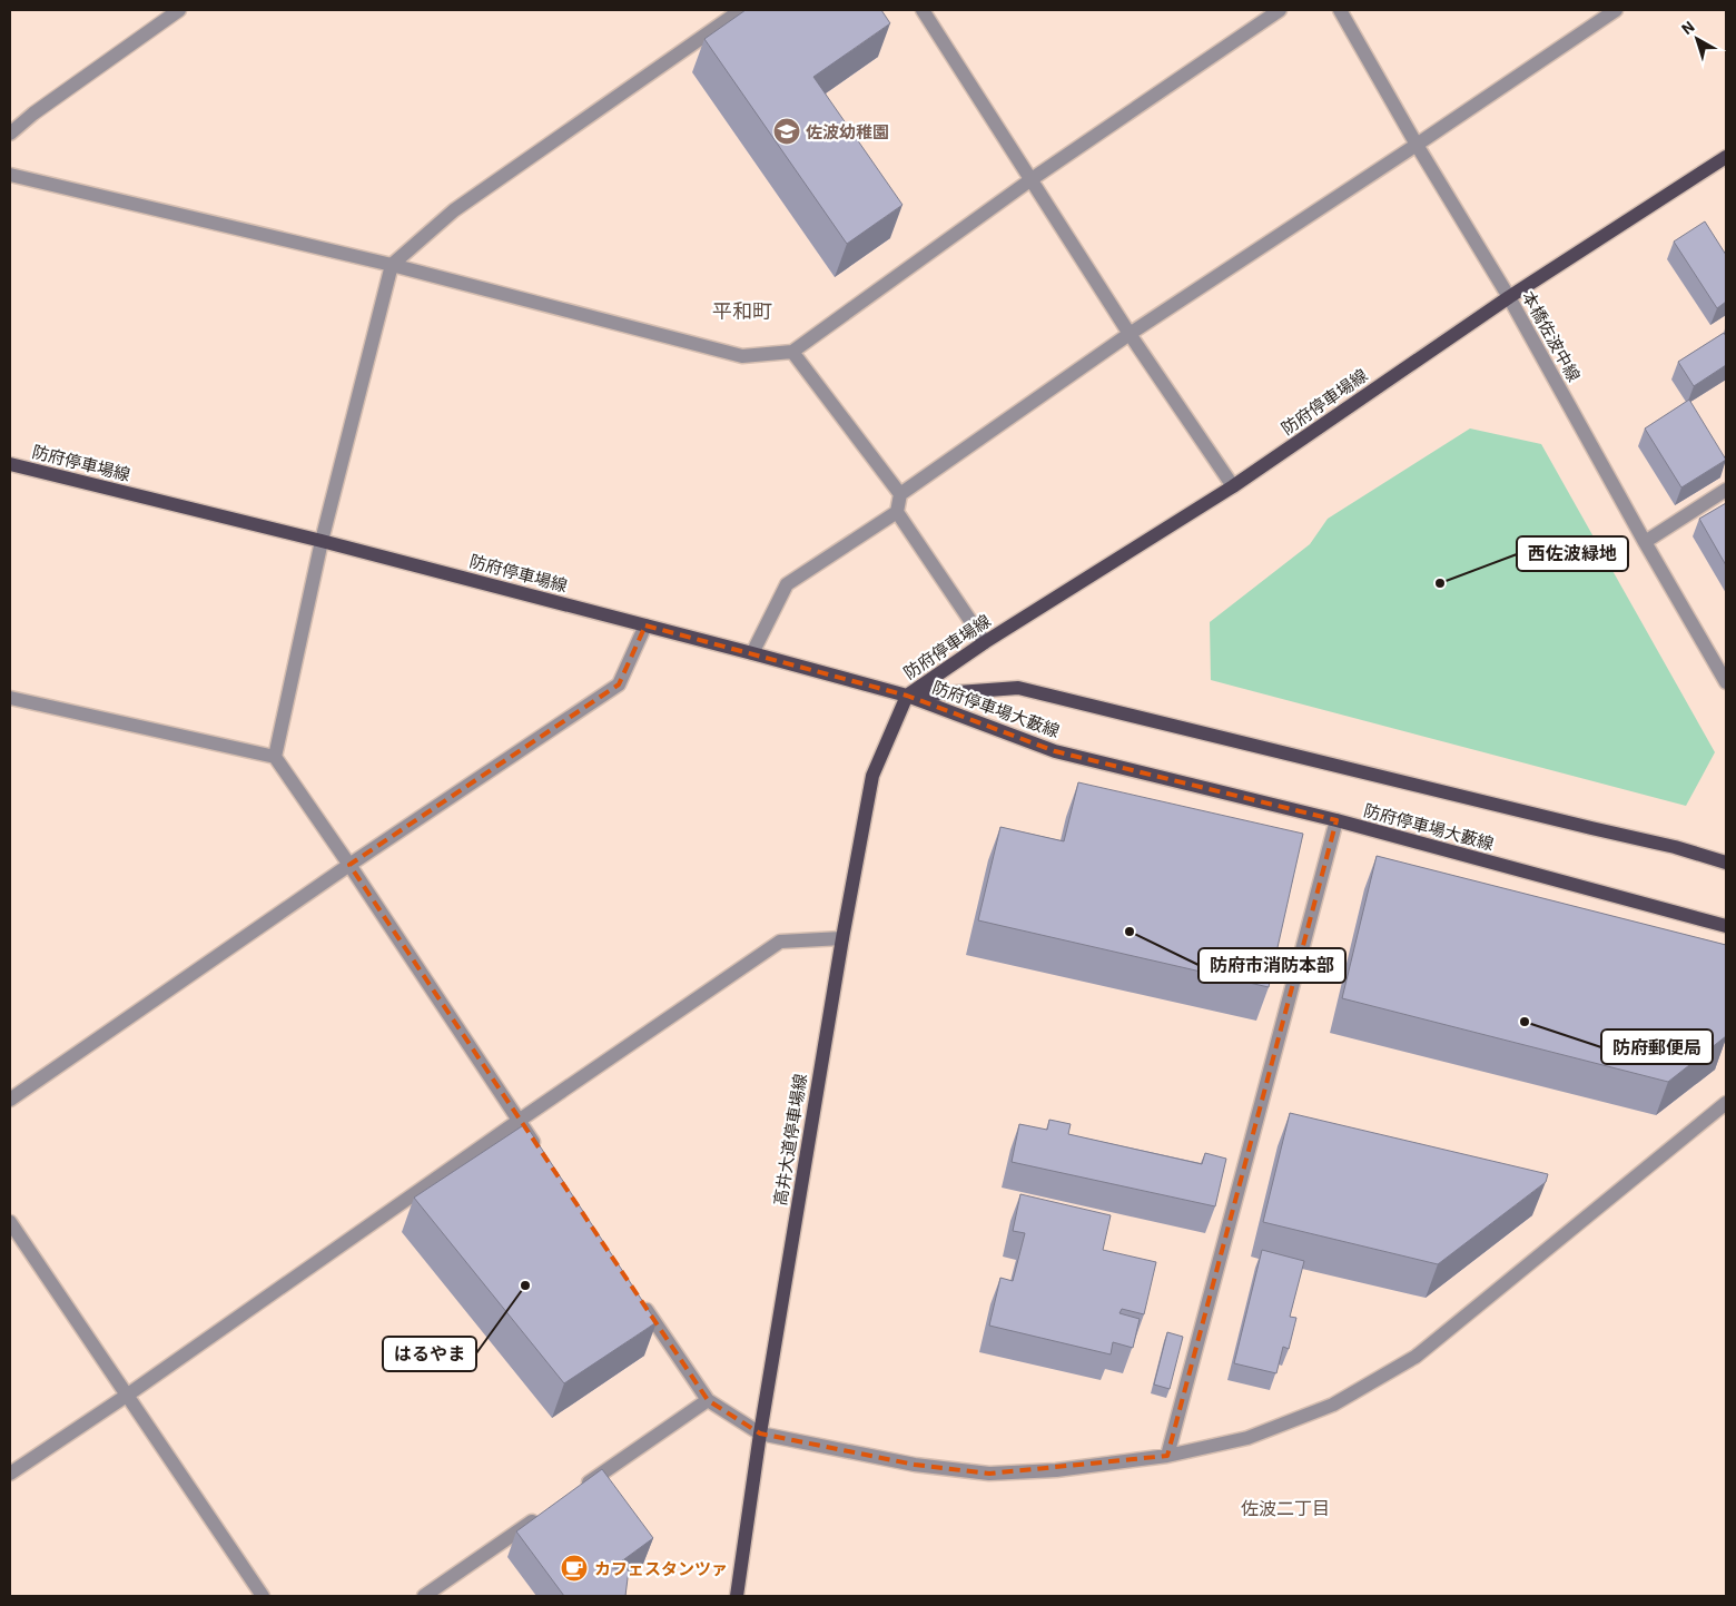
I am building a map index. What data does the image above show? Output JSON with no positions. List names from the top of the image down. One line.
{"streets":{"main road":["防府停車場線","防府停車場大藪線","高井大道停車場線"],"street":["本橋佐波中線"]},"crossings":[["本橋佐波中線","防府停車場線"],["防府停車場線","防府停車場大藪線"],["防府停車場線","高井大道停車場線"],["防府停車場大藪線","高井大道停車場線"]],"districts":["平和町","佐波二丁目"],"places":{"school or university":["佐波幼稚園"],"other":["西佐波緑地","防府市消防本部","防府郵便局","はるやま"],"cafe":["カフェスタンツァ"]},"north":"top left"}
